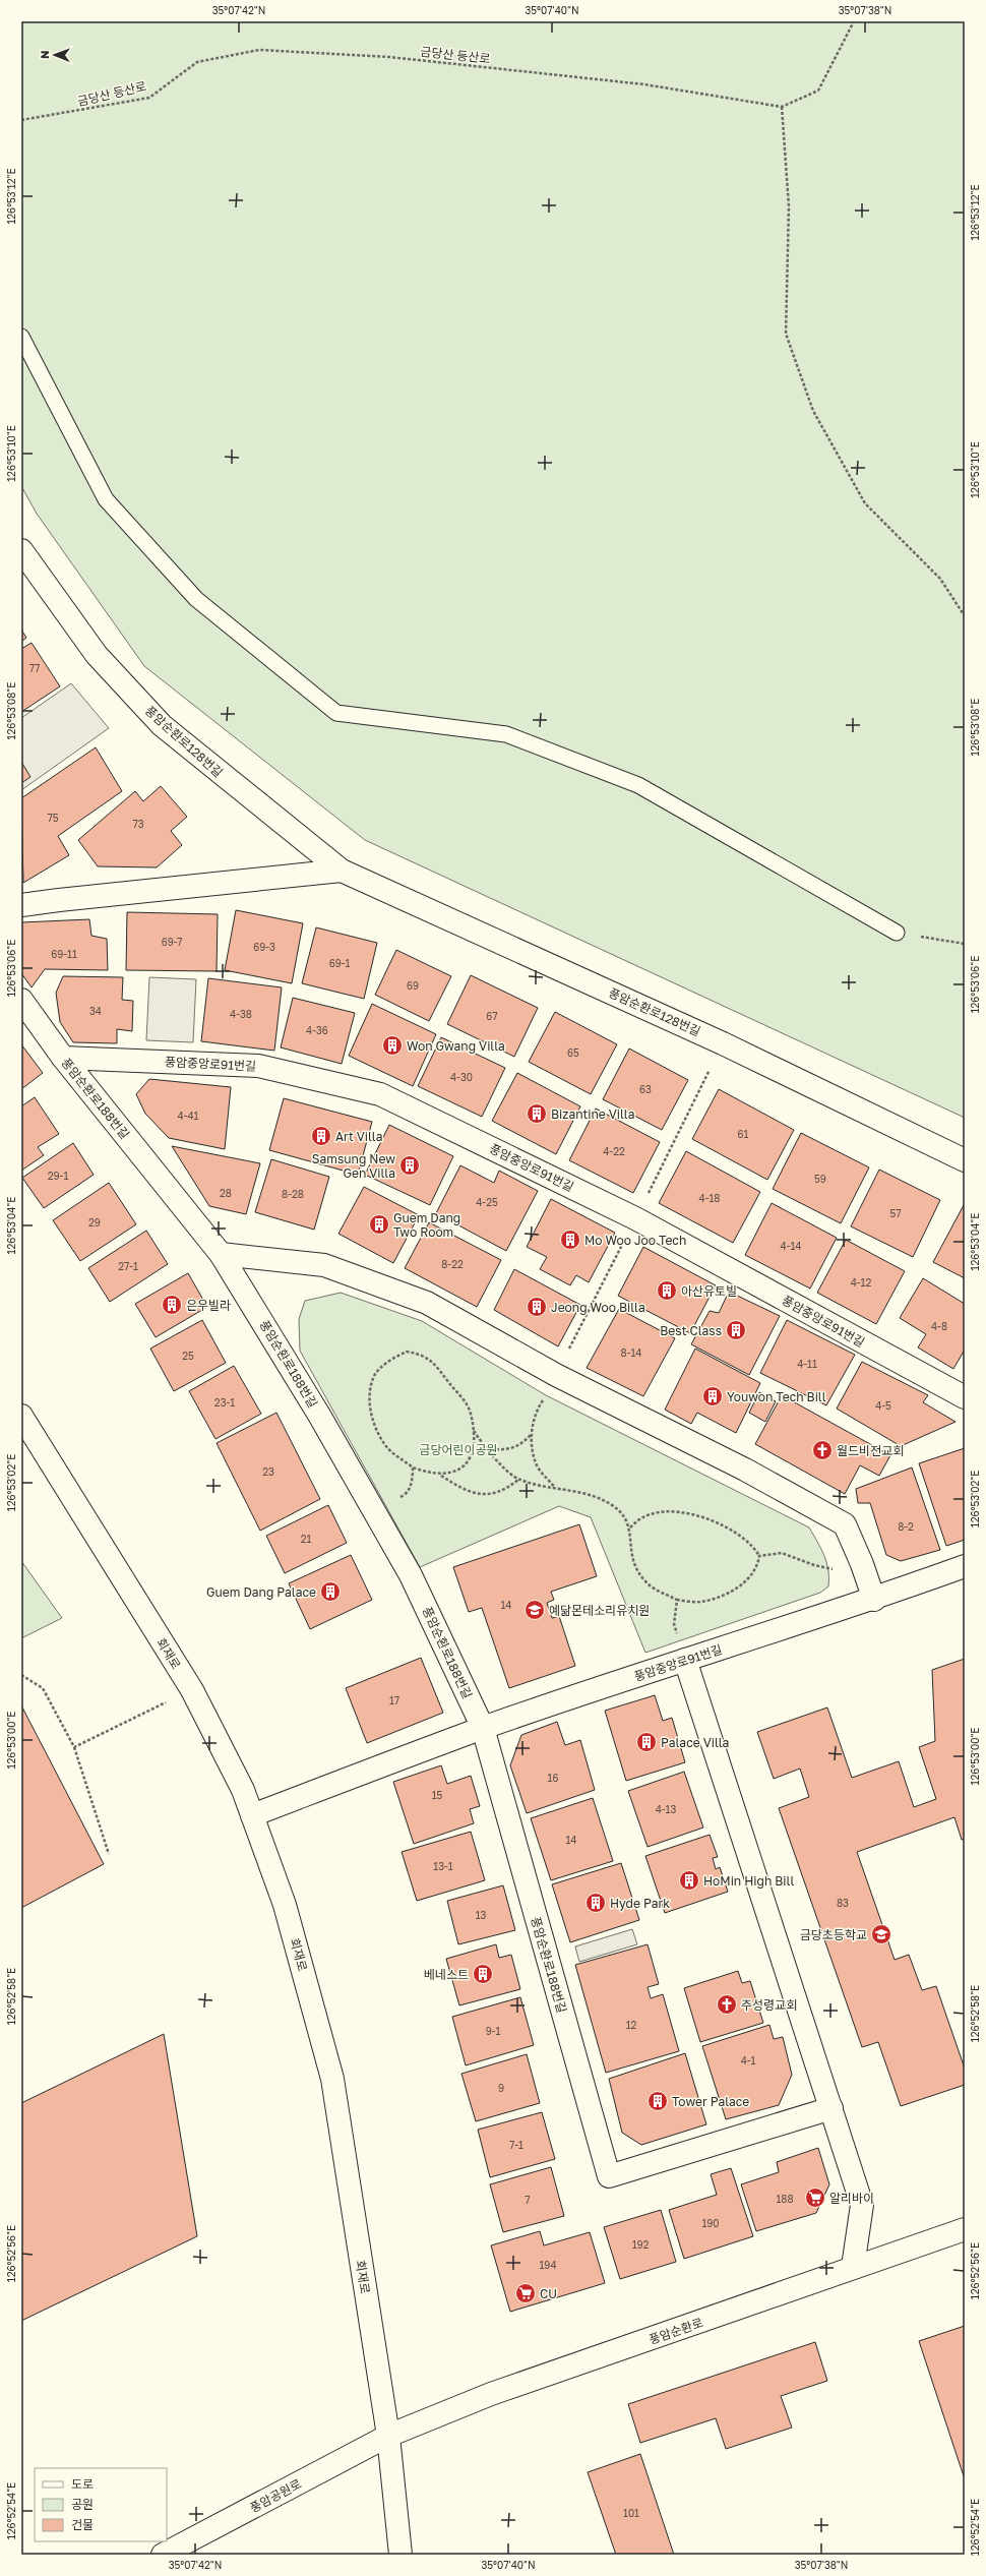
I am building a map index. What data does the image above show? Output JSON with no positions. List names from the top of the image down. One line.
{"streets":{"street":["풍암순환로128번길","풍암중앙로91번길","풍암순환로188번길","회재로","풍암순환로","풍암공원로"],"path":["금당산 등산로"]},"crossings":[["풍암중앙로91번길","풍암순환로188번길"],["풍암중앙로91번길","회재로"],["회재로","풍암순환로"],["회재로","풍암공원로"],["풍암순환로","풍암공원로"]],"parks":["금당어린이공원"],"places":{"building":["Won Gwang Villa","Bizantine Villa","Art Villa","Samsung New Gen Villa","Guem Dang Two Room","Mo Woo Joo Tech","아산유토빌","은우빌라","Jeong Woo Billa","Best Class","Youwon Tech Bill","Guem Dang Palace","Palace Villa","HoMin High Bill","Hyde Park","베네스트","Tower Palace"],"church":["월드비전교회","주성령교회"],"school or university":["예닮몬테소리유치원","금당초등학교"],"supermarket":["알리바이","CU"]},"house_numbers":["77","75","73","69-7","69-3","69-11","69-1","69","34","4-38","67","4-36","65","4-30","63","4-41","61","4-22","29-1","59","28","8-28","4-18","4-25","57","29","4-14","8-22","27-1","4-12","4-8","8-14","25","4-11","23-1","4-5","23","8-2","21","14","17","16","15","4-13","14","13-1","83","13","12","9-1","4-1","9","7-1","188","7","190","192","194","101"],"legend":["도로","공원","건물"],"north":"left","coordinates":["35°07'42\"N","35°07'40\"N","35°07'38\"N","126°53'12\"E","126°53'10\"E","126°53'08\"E","126°53'06\"E","126°53'04\"E","126°53'02\"E","126°53'00\"E","126°52'58\"E","126°52'56\"E","126°52'54\"E"]}
